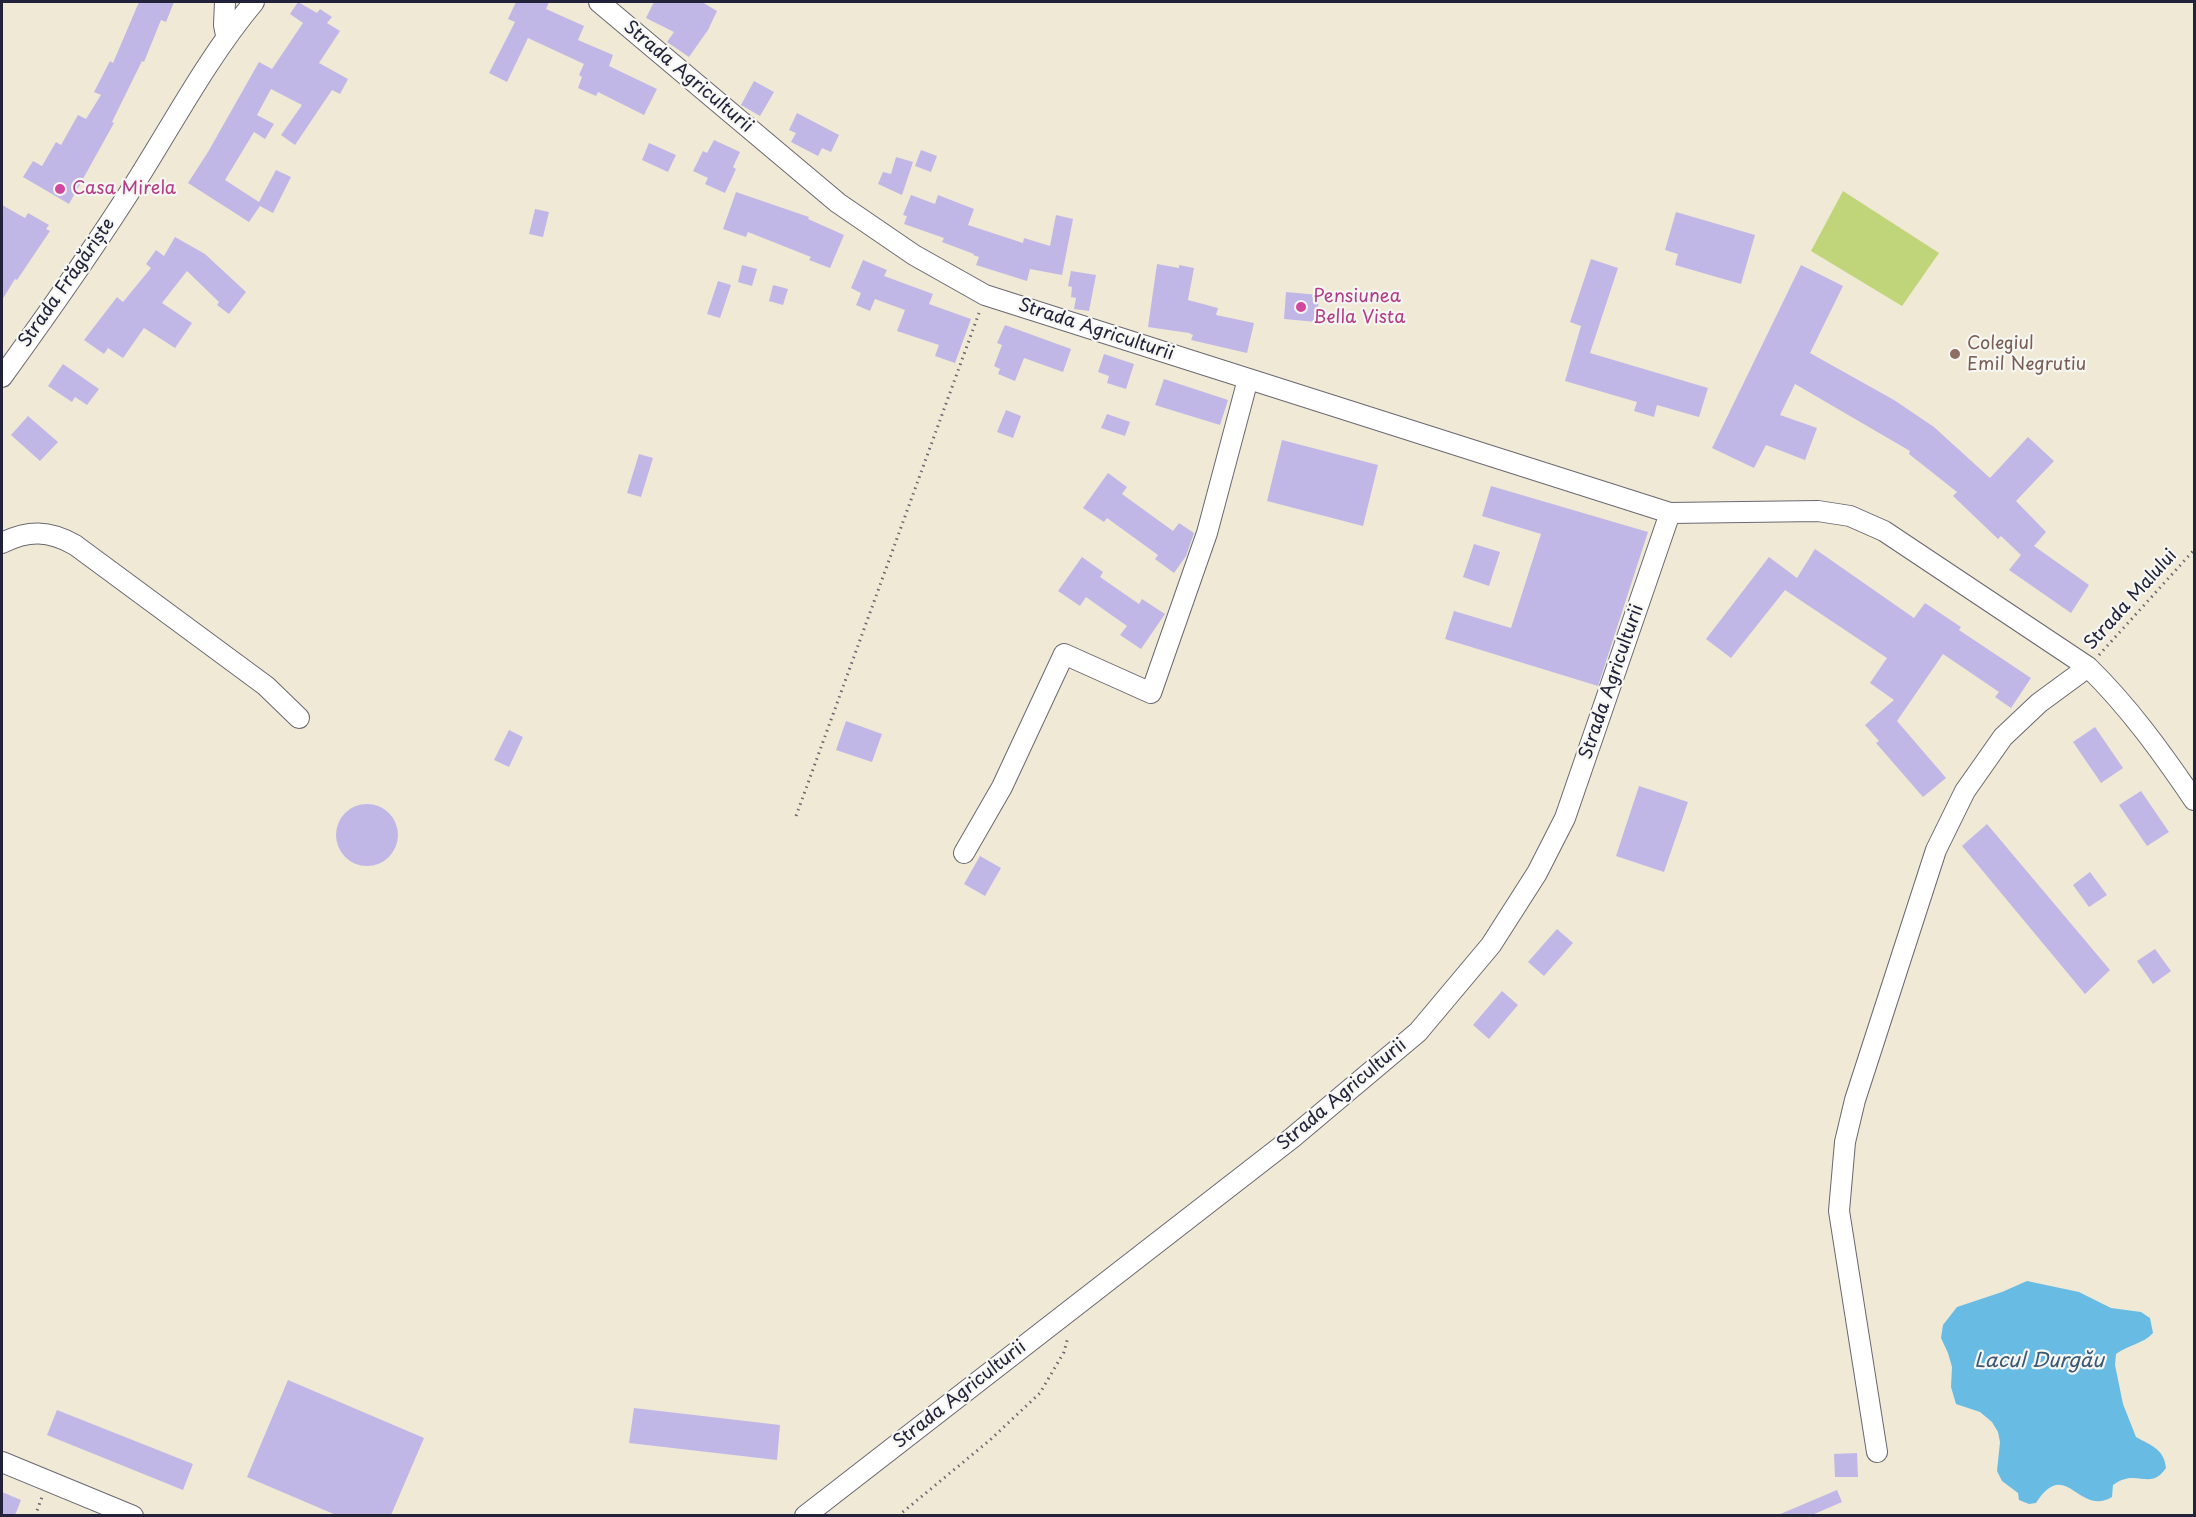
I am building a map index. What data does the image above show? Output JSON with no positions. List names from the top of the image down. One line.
{"streets":{"street":["Strada Agriculturii","Strada Frăgăriște"],"path":["Strada Malului"]},"crossings":[["Strada Agriculturii","Strada Malului"]],"water":["Lacul Durgău"],"places":["Casa Mirela","Pensiunea Bella Vista","Colegiul Emil Negrutiu"]}
